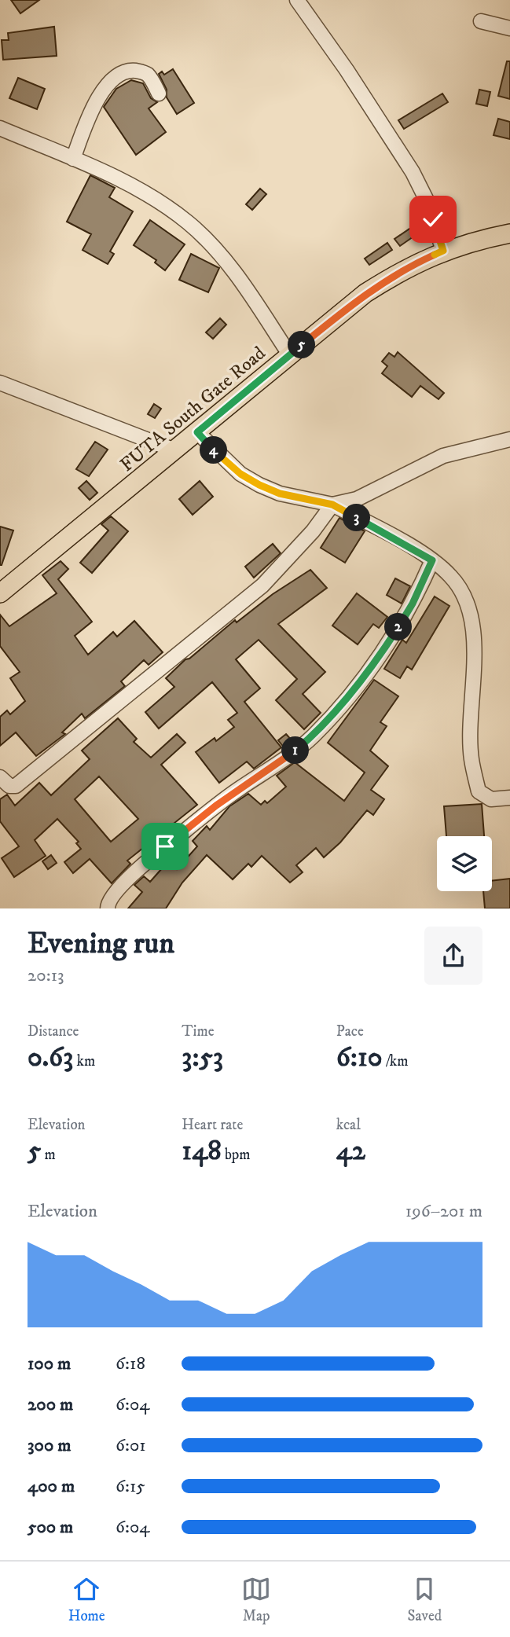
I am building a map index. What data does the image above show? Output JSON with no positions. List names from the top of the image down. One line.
{"streets":{"main road":["FUTA South Gate Road"]},"page":{"pins":["5","4","3","2","1"],"heading":["Evening run","20:13"],"stats":[["Distance","0.63 km"],["Time","3:53"],["Pace","6:10 /km"],["Elevation","5 m"],["Heart rate","148 bpm"],["kcal","42"]],"chart":["Elevation","196–201 m"],"list":[{"name":"100 m","note":"6:18"},{"name":"200 m","note":"6:04"},{"name":"300 m","note":"6:01"},{"name":"400 m","note":"6:15"},{"name":"500 m","note":"6:04"}],"tabs":["Home","Map","Saved"]}}
